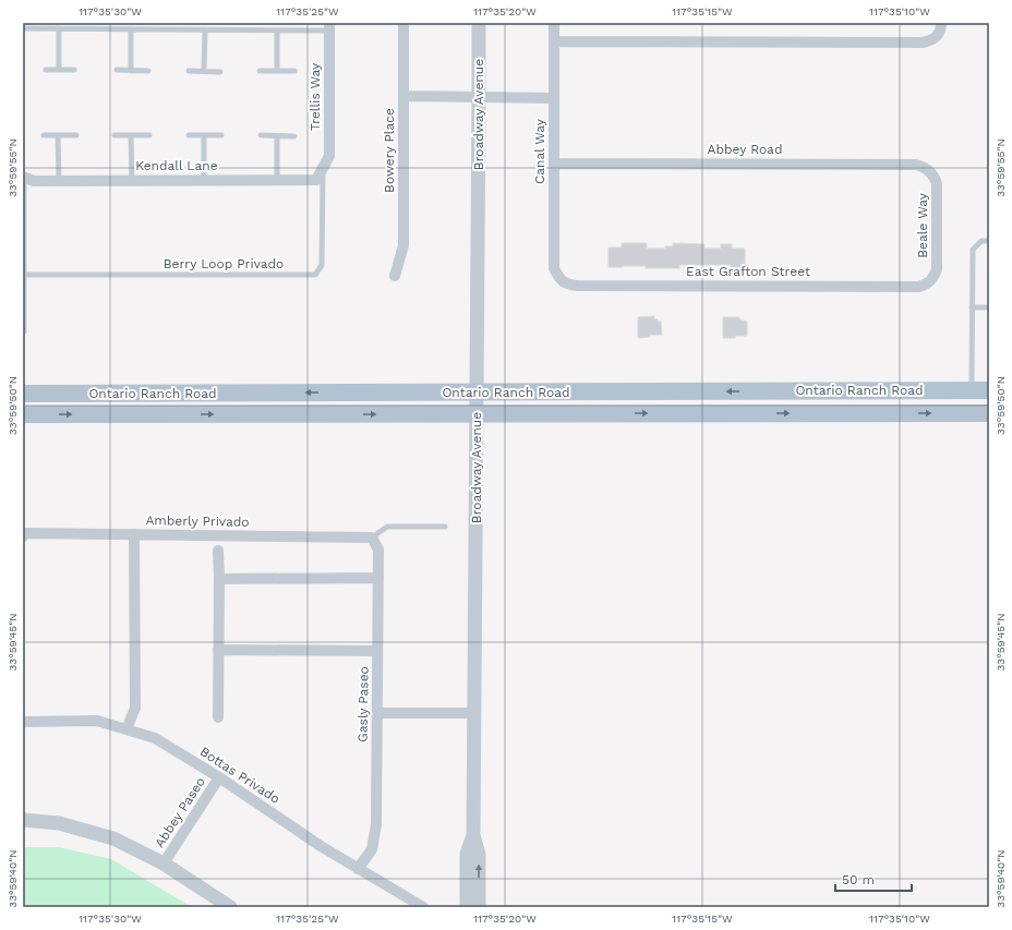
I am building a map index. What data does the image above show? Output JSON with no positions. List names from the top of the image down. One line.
{"streets":{"main road":["Ontario Ranch Road"],"street":["Trellis Way","Broadway Avenue","Abbey Road","Bowery Place","Canal Way","Kendall Lane","Beale Way","East Grafton Street","Amberly Privado","Gasly Paseo","Bottas Privado","Abbey Paseo"],"lane":["Berry Loop Privado"]},"crossings":[["Trellis Way","Kendall Lane"],["Trellis Way","Berry Loop Privado"],["Broadway Avenue","Ontario Ranch Road"],["Abbey Road","Canal Way"],["Abbey Road","Beale Way"],["Canal Way","East Grafton Street"],["Kendall Lane","Berry Loop Privado"],["Beale Way","East Grafton Street"],["Amberly Privado","Gasly Paseo"],["Gasly Paseo","Bottas Privado"],["Bottas Privado","Abbey Paseo"]],"scale_bar":"50 m","coordinates":["117°35'30\"W","117°35'25\"W","117°35'20\"W","117°35'15\"W","117°35'10\"W","33°59'55\"N","33°59'50\"N","33°59'45\"N","33°59'40\"N"]}
